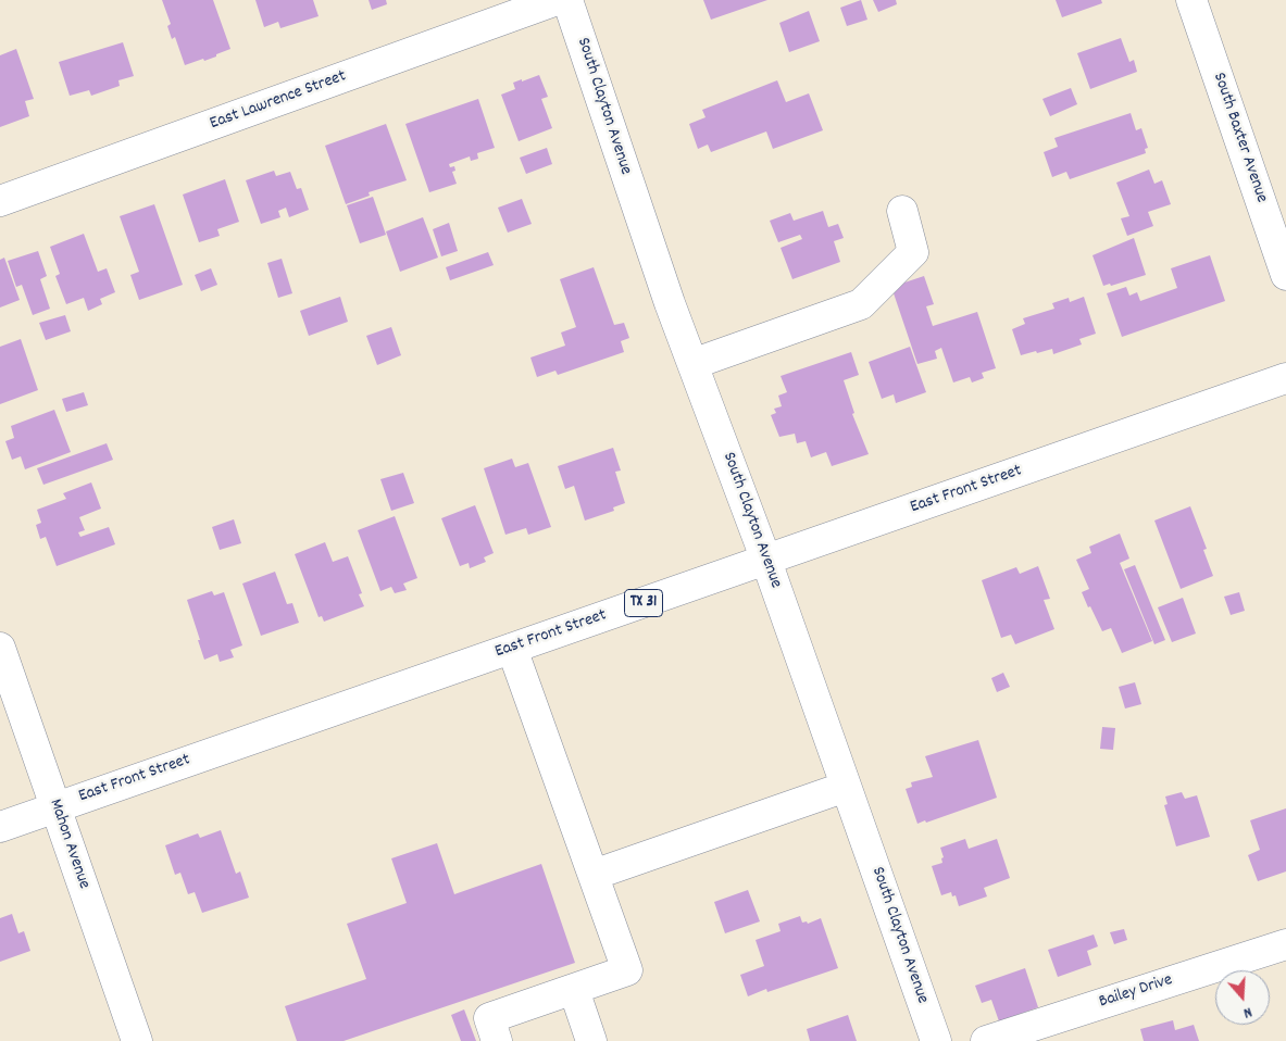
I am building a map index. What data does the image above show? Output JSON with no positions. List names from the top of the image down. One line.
{"streets":{"street":["East Lawrence Street","South Clayton Avenue","South Baxter Avenue","East Front Street","TX 31","Mahon Avenue","Bailey Drive"]},"crossings":[["South Clayton Avenue","East Front Street"],["East Front Street","Mahon Avenue"]],"north":"bottom"}
